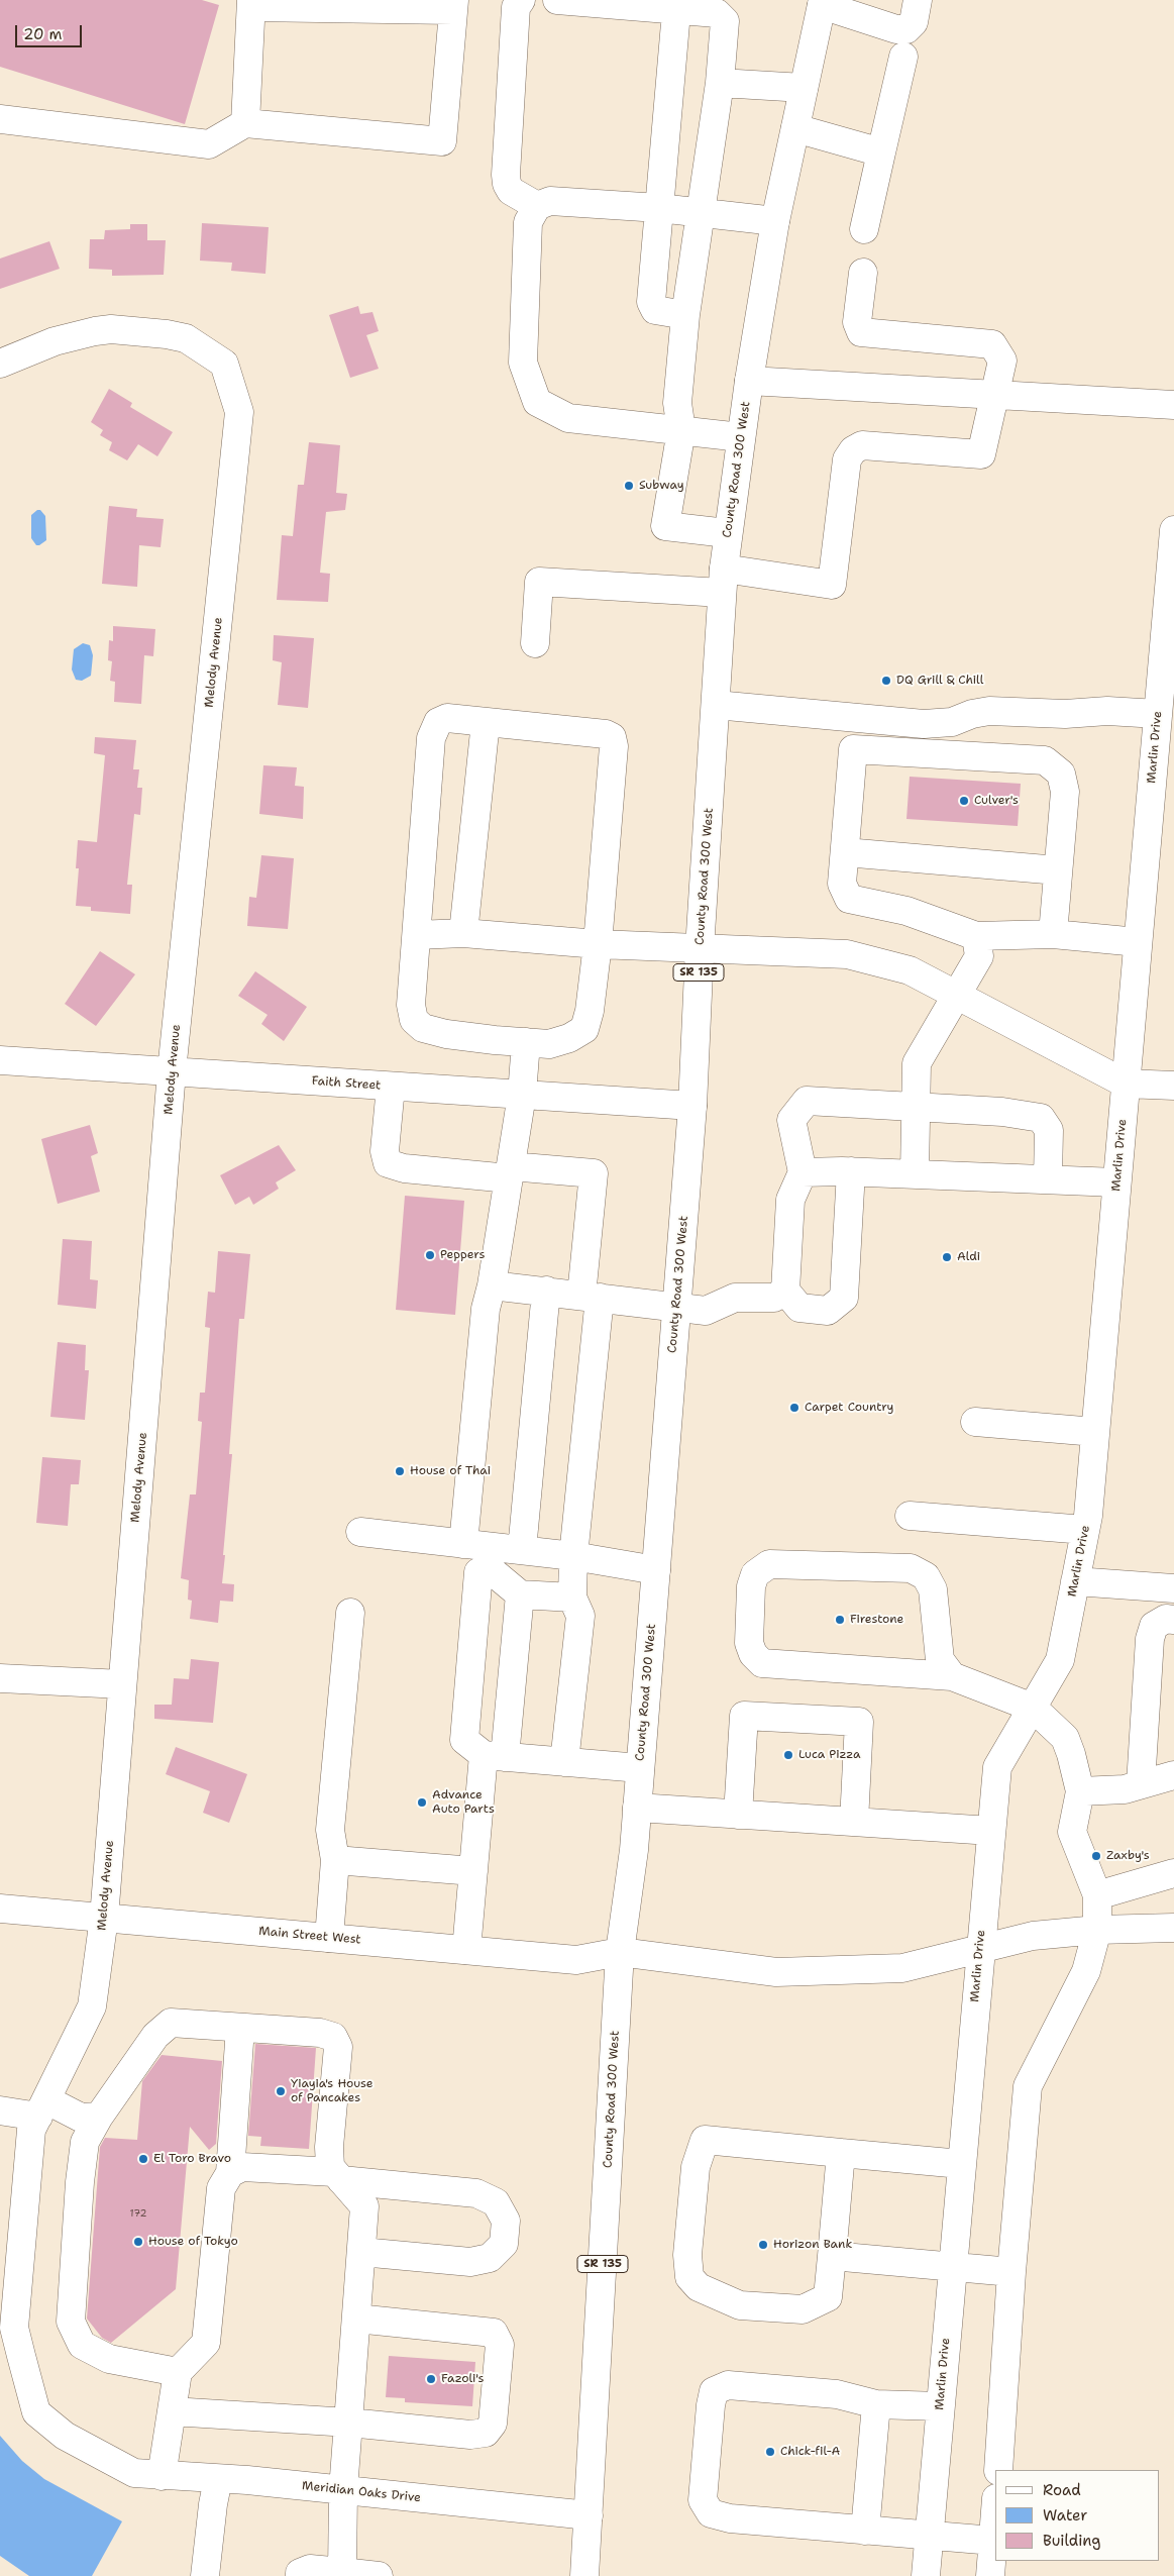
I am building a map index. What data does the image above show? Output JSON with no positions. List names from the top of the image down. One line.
{"streets":{"street":["County Road 300 West","Melody Avenue","Marlin Drive","SR 135","Faith Street","Main Street West","Meridian Oaks Drive"]},"crossings":[["County Road 300 West","Faith Street"],["County Road 300 West","Main Street West"],["County Road 300 West","Meridian Oaks Drive"],["Melody Avenue","Faith Street"],["Melody Avenue","Main Street West"],["Melody Avenue","Meridian Oaks Drive"],["Marlin Drive","Main Street West"]],"places":["Subway","DQ Grill & Chill","Culver's","Peppers","Aldi","Carpet Country","House of Thai","Firestone","Luca Pizza","Advance Auto Parts","Zaxby's","Yiayia's House of Pancakes","El Toro Bravo","House of Tokyo","Horizon Bank","Fazoli's","Chick-fil-A"],"house_numbers":["172"],"legend":["Road","Water","Building"],"scale_bar":"20 m"}
